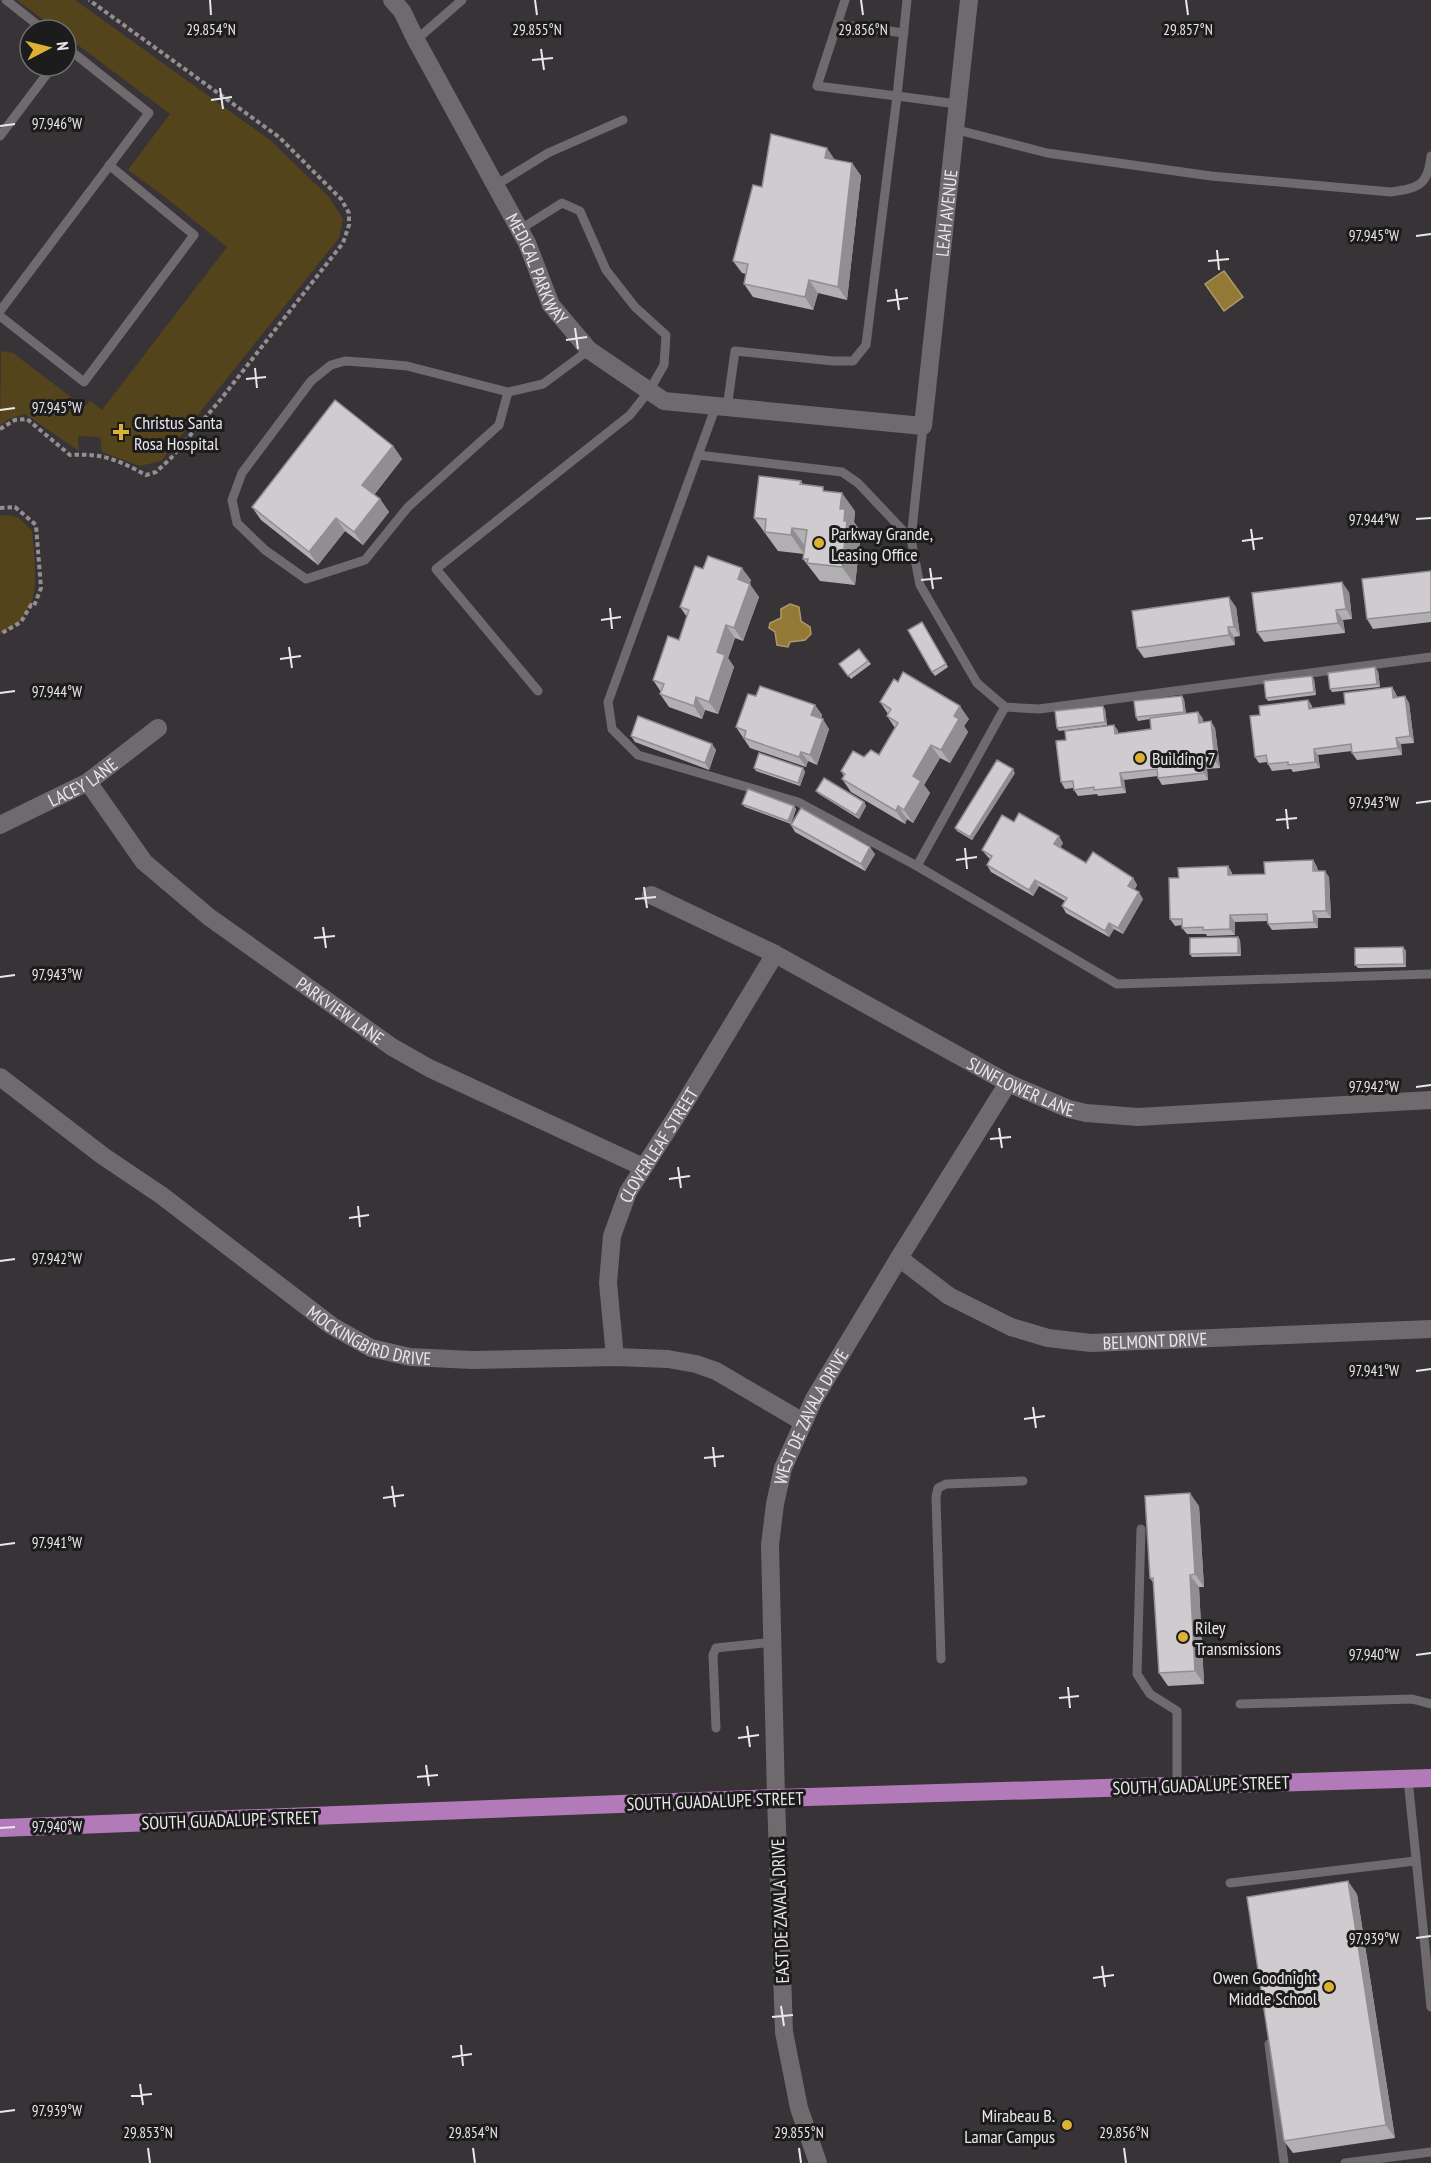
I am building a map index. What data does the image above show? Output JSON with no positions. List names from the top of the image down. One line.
{"streets":{"main road":["SOUTH GUADALUPE STREET"],"street":["LEAH AVENUE","MEDICAL PARKWAY","LACEY LANE","PARKVIEW LANE","SUNFLOWER LANE","CLOVERLEAF STREET","MOCKINGBIRD DRIVE","BELMONT DRIVE","WEST DE ZAVALA DRIVE","EAST DE ZAVALA DRIVE"]},"crossings":[["LEAH AVENUE","MEDICAL PARKWAY"],["LACEY LANE","PARKVIEW LANE"],["PARKVIEW LANE","CLOVERLEAF STREET"],["SUNFLOWER LANE","CLOVERLEAF STREET"],["SUNFLOWER LANE","WEST DE ZAVALA DRIVE"],["CLOVERLEAF STREET","MOCKINGBIRD DRIVE"],["MOCKINGBIRD DRIVE","WEST DE ZAVALA DRIVE"],["BELMONT DRIVE","WEST DE ZAVALA DRIVE"],["WEST DE ZAVALA DRIVE","SOUTH GUADALUPE STREET"],["WEST DE ZAVALA DRIVE","EAST DE ZAVALA DRIVE"],["SOUTH GUADALUPE STREET","EAST DE ZAVALA DRIVE"]],"places":{"health":["Christus Santa Rosa Hospital"],"other":["Parkway Grande, Leasing Office","Building 7","Riley Transmissions","Owen Goodnight Middle School","Mirabeau B. Lamar Campus"]},"north":"right","coordinates":["29.854°N","29.855°N","29.856°N","29.857°N","97.946°W","97.945°W","97.944°W","97.943°W","97.942°W","97.941°W","97.940°W","97.939°W","29.853°N"]}
